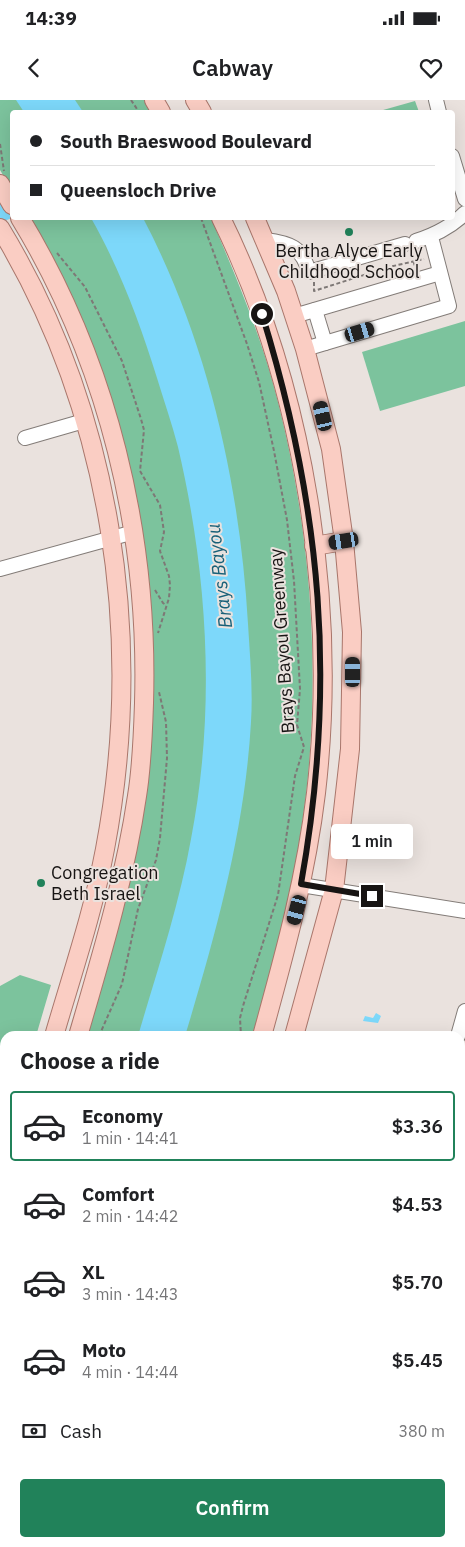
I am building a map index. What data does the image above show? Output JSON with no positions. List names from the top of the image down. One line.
{"streets":{"path":["Brays Bayou Greenway"]},"water":["Brays Bayou"],"places":["Bertha Alyce Early Childhood School","Congregation Beth Israel"],"page":{"status":"14:39","header":"Cabway","banner":["South Braeswood Boulevard","Queensloch Drive"],"bubble":"1 min","heading":"Choose a ride","list":[{"name":"Economy","note":"1 min · 14:41","value":"$3.36"},{"name":"Comfort","note":"2 min · 14:42","value":"$4.53"},{"name":"XL","note":"3 min · 14:43","value":"$5.70"},{"name":"Moto","note":"4 min · 14:44","value":"$5.45"}],"pay":["Cash","380 m"],"buttons":"Confirm"}}
